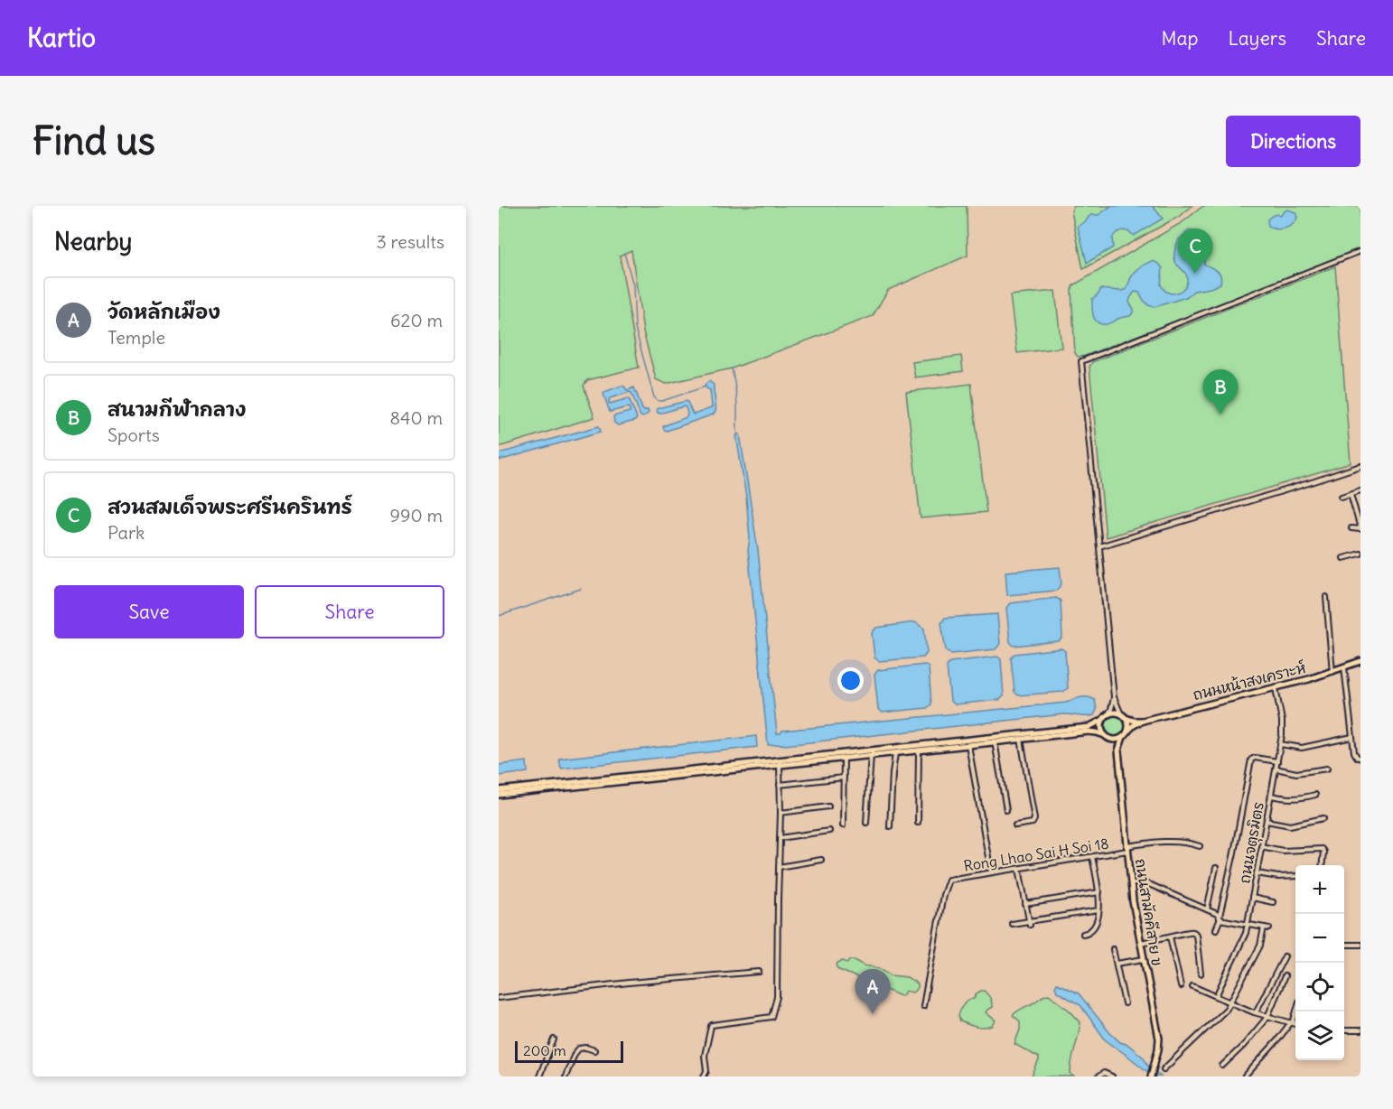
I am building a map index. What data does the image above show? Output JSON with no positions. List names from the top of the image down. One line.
{"streets":{"main road":["ถนนหน้าสงเคราะห์","ถนนสามัคคีสาย ข"],"street":["ถนนจตุรมิตร","Rong Lhao Sai H Soi 18"]},"crossings":[["ถนนหน้าสงเคราะห์","ถนนจตุรมิตร"],["ถนนหน้าสงเคราะห์","ถนนสามัคคีสาย ข"],["Rong Lhao Sai H Soi 18","ถนนสามัคคีสาย ข"]],"scale_bar":"200 m","page":{"header":"Kartio","nav":["Map","Layers","Share"],"buttons":["Directions",["Save","Share"]],"title":"Find us","heading":["Nearby","3 results"],"pins":["C","B","A"],"list":[{"mark":"A","name":"วัดหลักเมือง","note":"Temple","value":"620 m"},{"mark":"B","name":"สนามกีฬากลาง","note":"Sports","value":"840 m"},{"mark":"C","name":"สวนสมเด็จพระศรีนครินทร์","note":"Park","value":"990 m"}],"map_buttons":["+","−"],"scale":"200 m"}}
